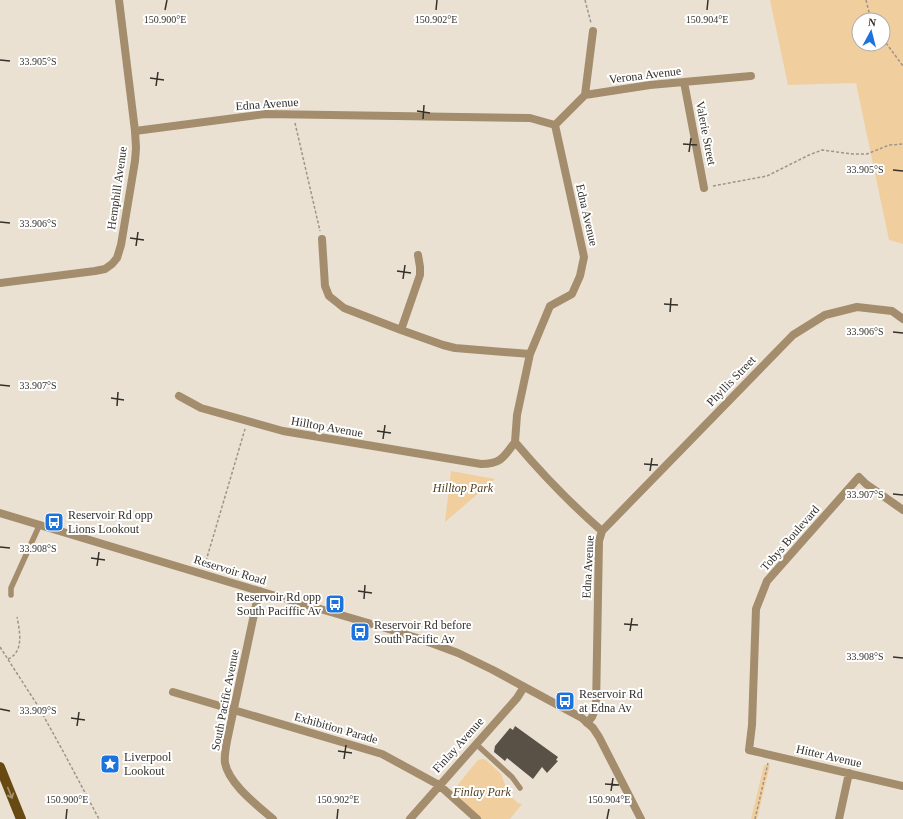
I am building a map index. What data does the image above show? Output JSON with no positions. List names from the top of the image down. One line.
{"streets":{"street":["Verona Avenue","Edna Avenue","Valerie Street","Hemphill Avenue","Phyllis Street","Hilltop Avenue","Tobys Boulevard","Reservoir Road","South Pacific Avenue","Exhibition Parade","Finlay Avenue","Hitter Avenue"]},"crossings":[["Verona Avenue","Valerie Street"],["Edna Avenue","Hemphill Avenue"],["Edna Avenue","Phyllis Street"],["Edna Avenue","Hilltop Avenue"],["Edna Avenue","Reservoir Road"],["Tobys Boulevard","Hitter Avenue"],["Reservoir Road","South Pacific Avenue"],["Reservoir Road","Finlay Avenue"],["South Pacific Avenue","Exhibition Parade"],["Exhibition Parade","Finlay Avenue"]],"parks":["Hilltop Park","Finlay Park"],"places":{"bus stop":["Reservoir Rd opp Lions Lookout","Reservoir Rd opp South Paciffic Av","Reservoir Rd before South Pacific Av","Reservoir Rd at Edna Av"],"place":["Liverpool Lookout"]},"north":"top","coordinates":["150.900°E","150.902°E","150.904°E","33.905°S","33.906°S","33.907°S","33.908°S","33.909°S"]}
